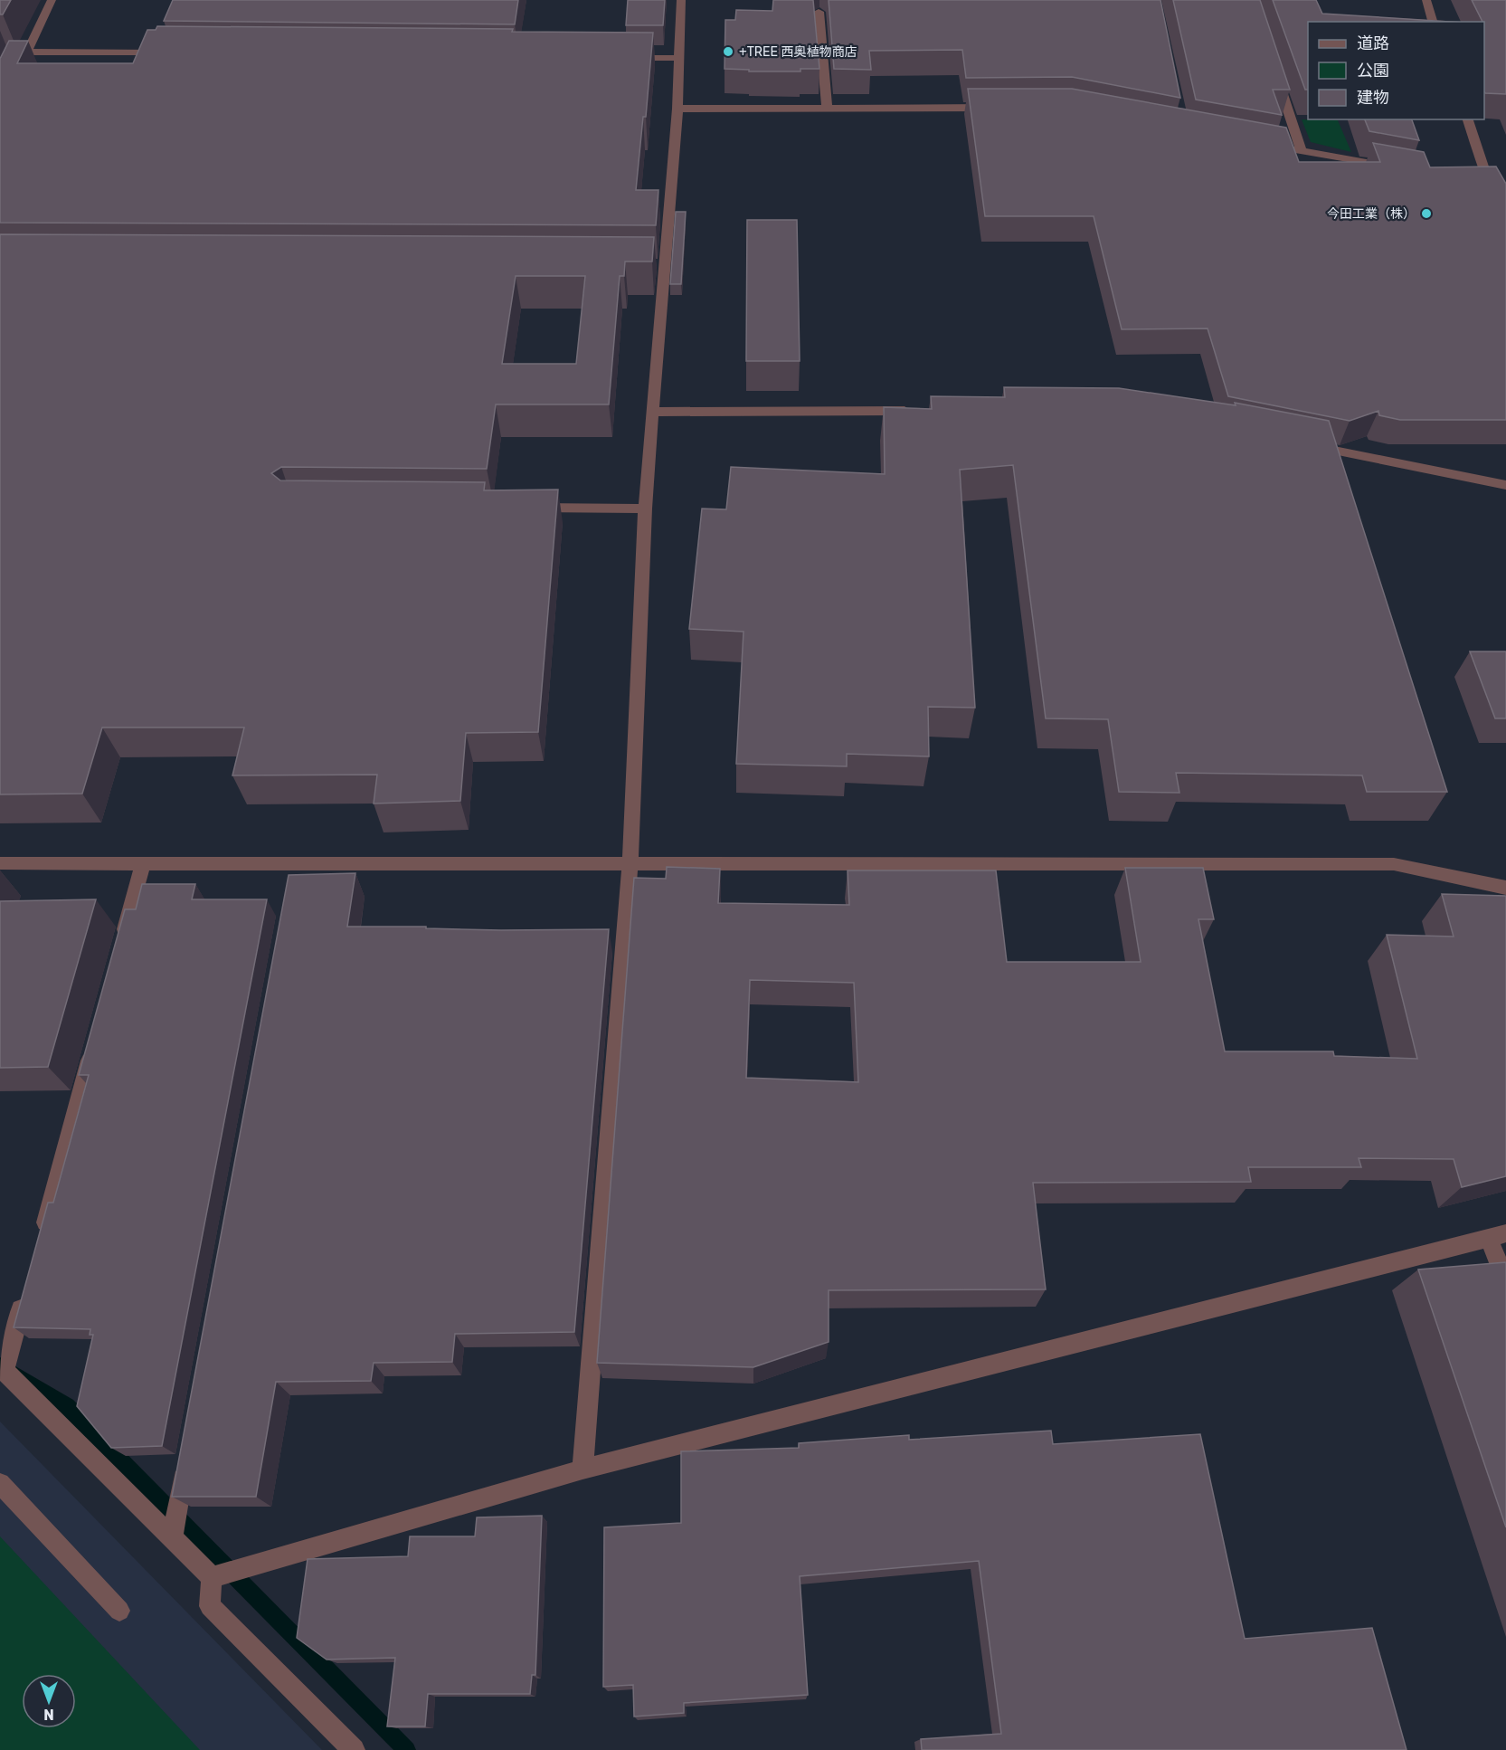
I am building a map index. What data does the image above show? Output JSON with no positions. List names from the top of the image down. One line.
{"places":["+TREE 西奥植物商店","今田工業（株）"],"legend":["道路","公園","建物"],"north":"bottom"}
